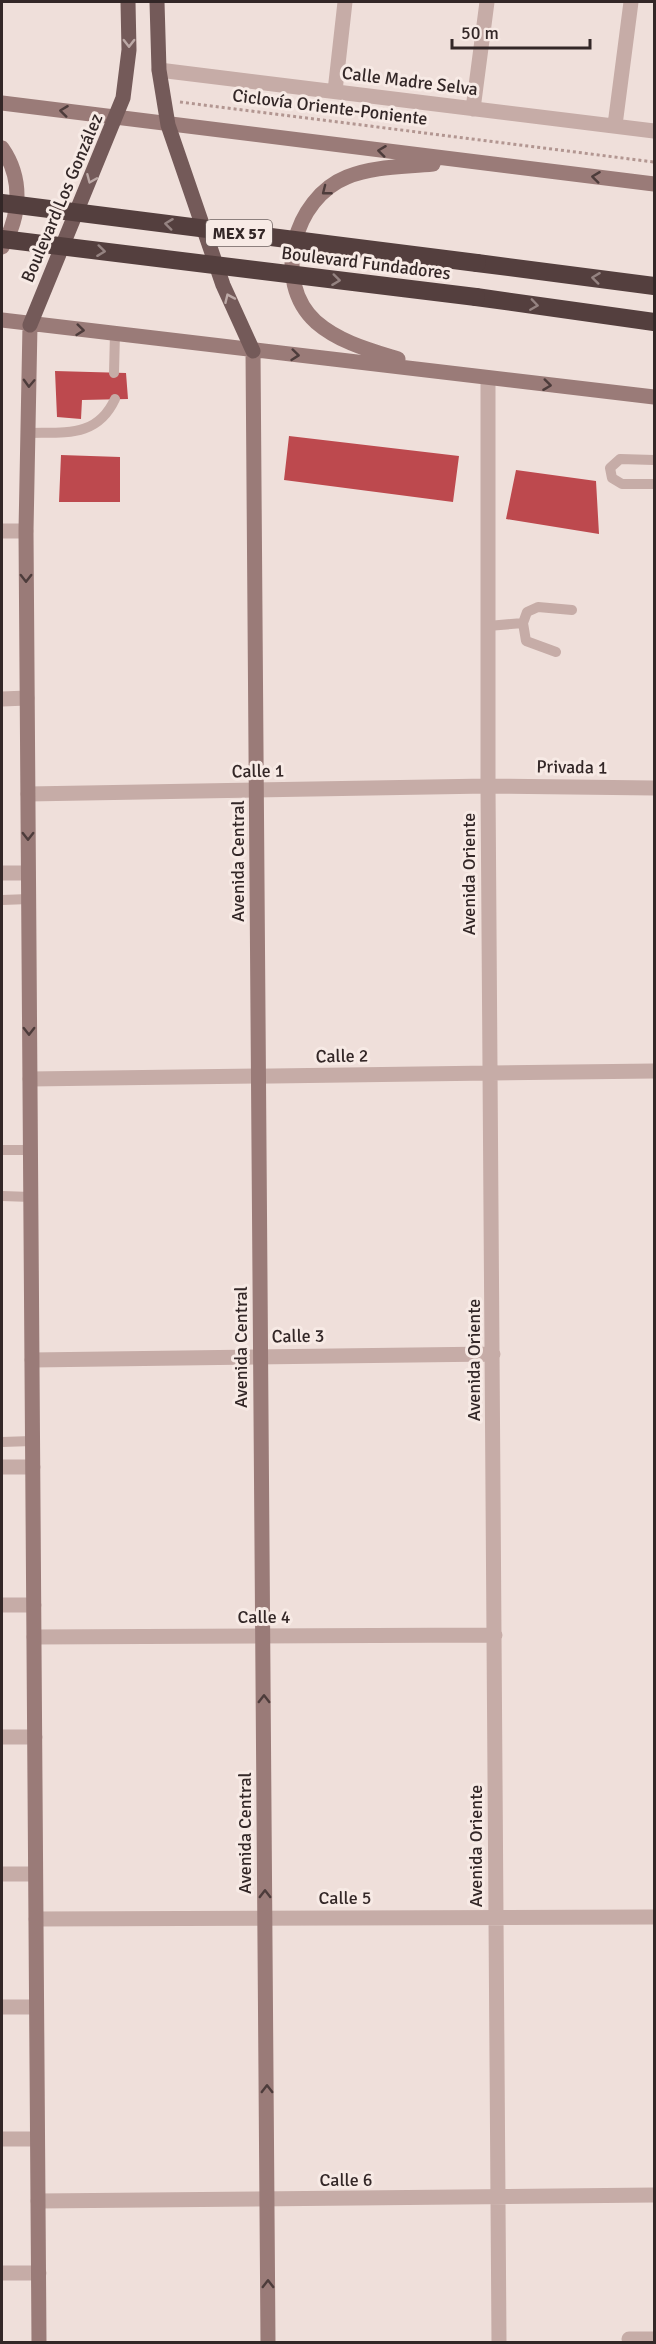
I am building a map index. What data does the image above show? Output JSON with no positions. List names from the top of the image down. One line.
{"streets":{"highway":["MEX 57","Boulevard Fundadores"],"main road":["Boulevard Los González","Avenida Central"],"street":["Calle Madre Selva","Privada 1","Calle 1","Avenida Oriente","Calle 2","Calle 3","Calle 4","Calle 5","Calle 6"],"path":["Ciclovía Oriente-Poniente"]},"crossings":[["Privada 1","Calle 1"],["Privada 1","Avenida Oriente"],["Calle 1","Avenida Central"],["Calle 1","Avenida Oriente"],["Avenida Central","Calle 2"],["Avenida Central","Calle 3"],["Avenida Central","Calle 4"],["Avenida Central","Calle 5"],["Avenida Central","Calle 6"],["Avenida Oriente","Calle 2"],["Avenida Oriente","Calle 3"],["Avenida Oriente","Calle 4"],["Avenida Oriente","Calle 5"],["Avenida Oriente","Calle 6"]],"one_way":["Avenida Central"],"scale_bar":"50 m"}
